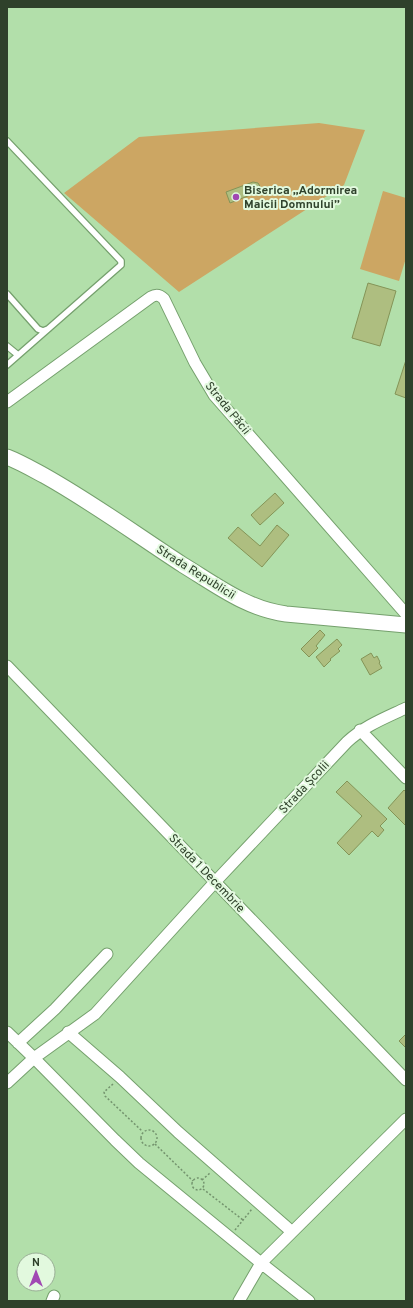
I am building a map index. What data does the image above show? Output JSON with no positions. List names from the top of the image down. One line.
{"streets":{"main road":["Strada Republicii"],"street":["Strada Păcii","Strada Școlii","Strada 1 Decembrie"]},"crossings":[["Strada Școlii","Strada 1 Decembrie"]],"places":["Biserica „Adormirea Maicii Domnului”"],"north":"top"}
